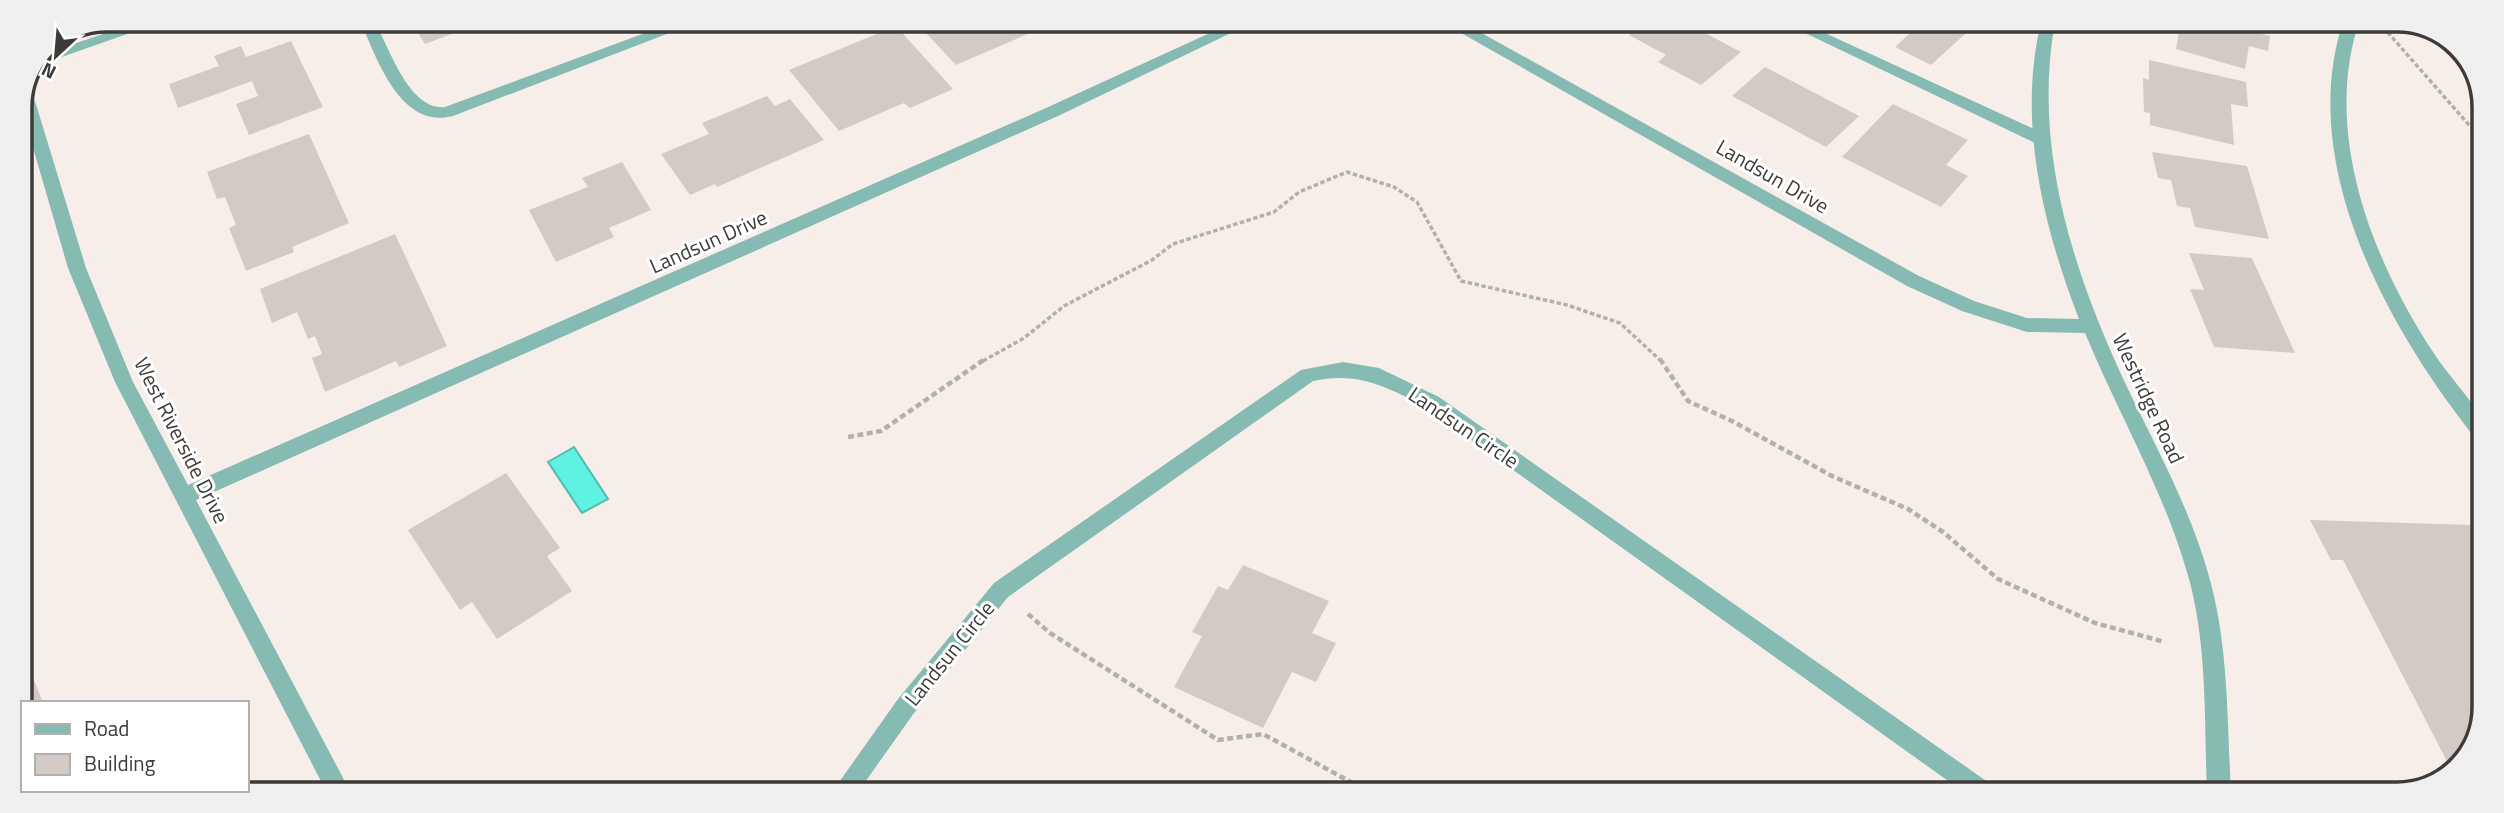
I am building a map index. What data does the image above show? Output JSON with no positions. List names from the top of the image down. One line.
{"streets":{"street":["Landsun Drive","Westridge Road","Landsun Circle","West Riverside Drive"]},"crossings":[["Landsun Drive","Westridge Road"],["Landsun Drive","West Riverside Drive"]],"legend":["Road","Building"],"north":"bottom left"}
